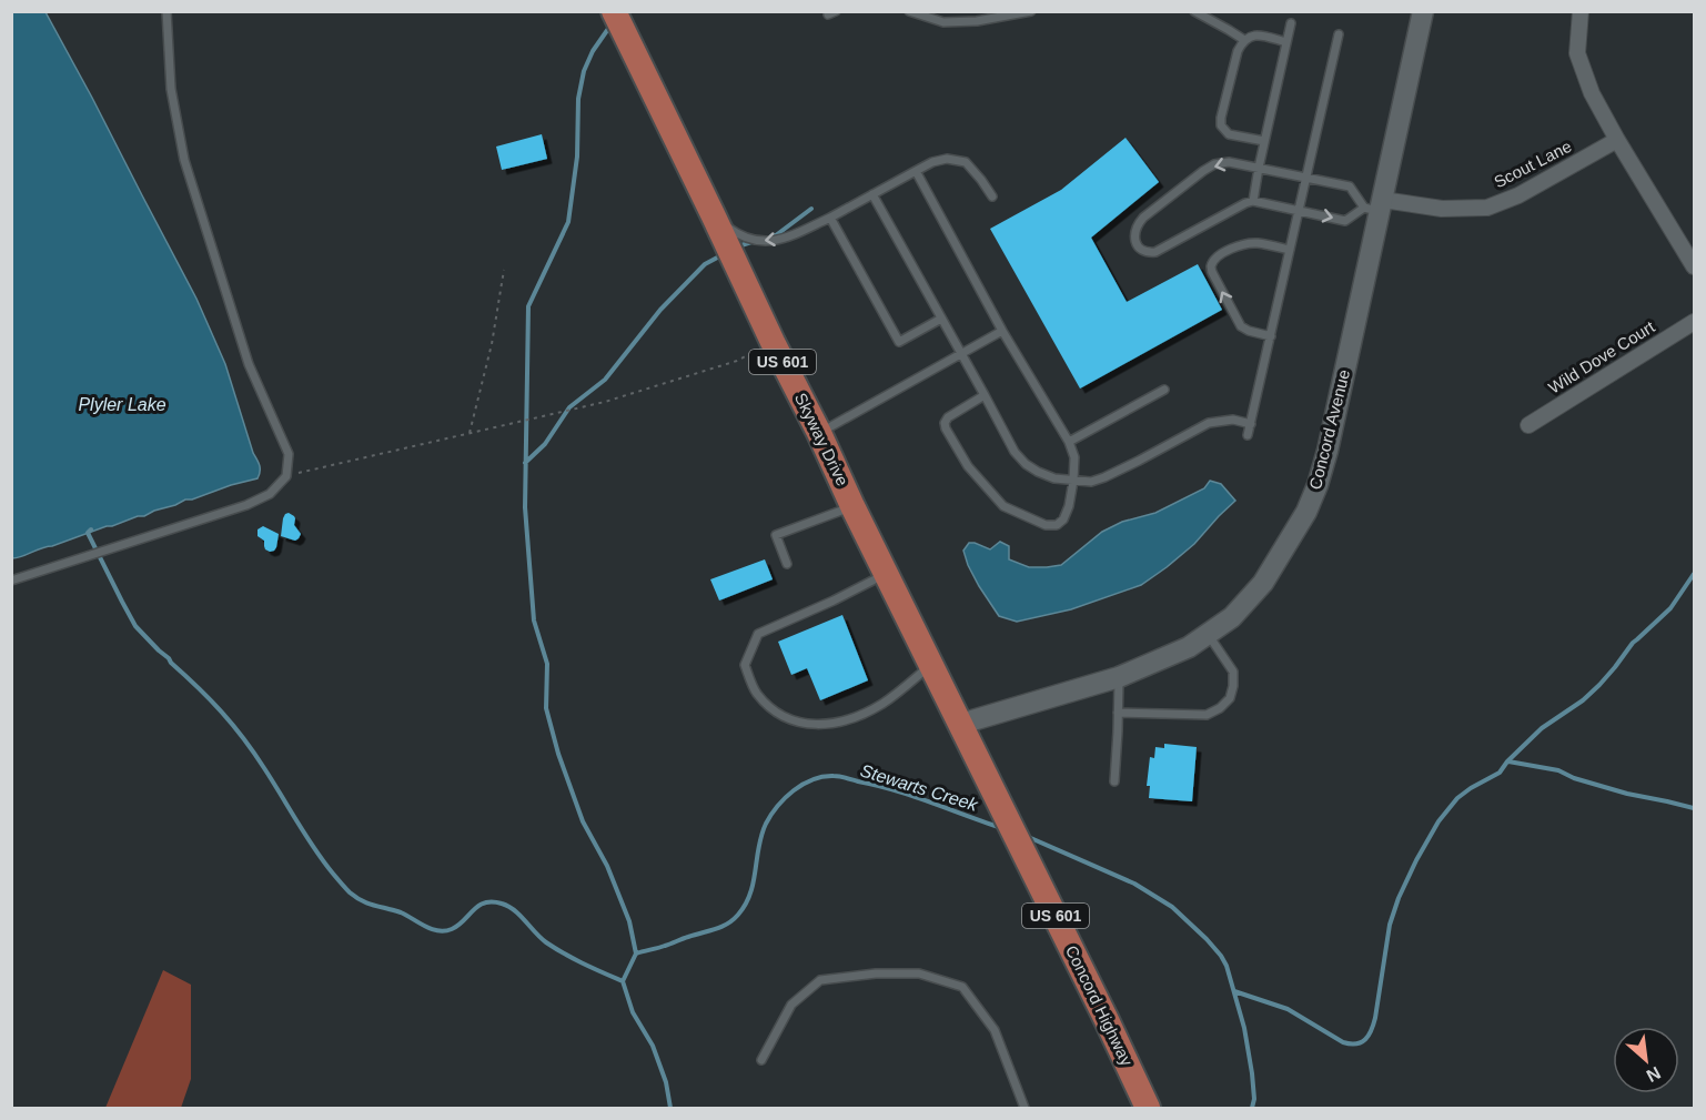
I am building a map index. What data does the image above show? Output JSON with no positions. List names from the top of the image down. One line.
{"streets":{"highway":["US 601","Skyway Drive","Concord Highway"],"street":["Scout Lane","Wild Dove Court","Concord Avenue"]},"crossings":[["Scout Lane","Concord Avenue"],["Concord Avenue","Skyway Drive"],["Concord Avenue","Concord Highway"],["Skyway Drive","Concord Highway"]],"water":["Plyler Lake","Stewarts Creek"],"north":"bottom right"}
